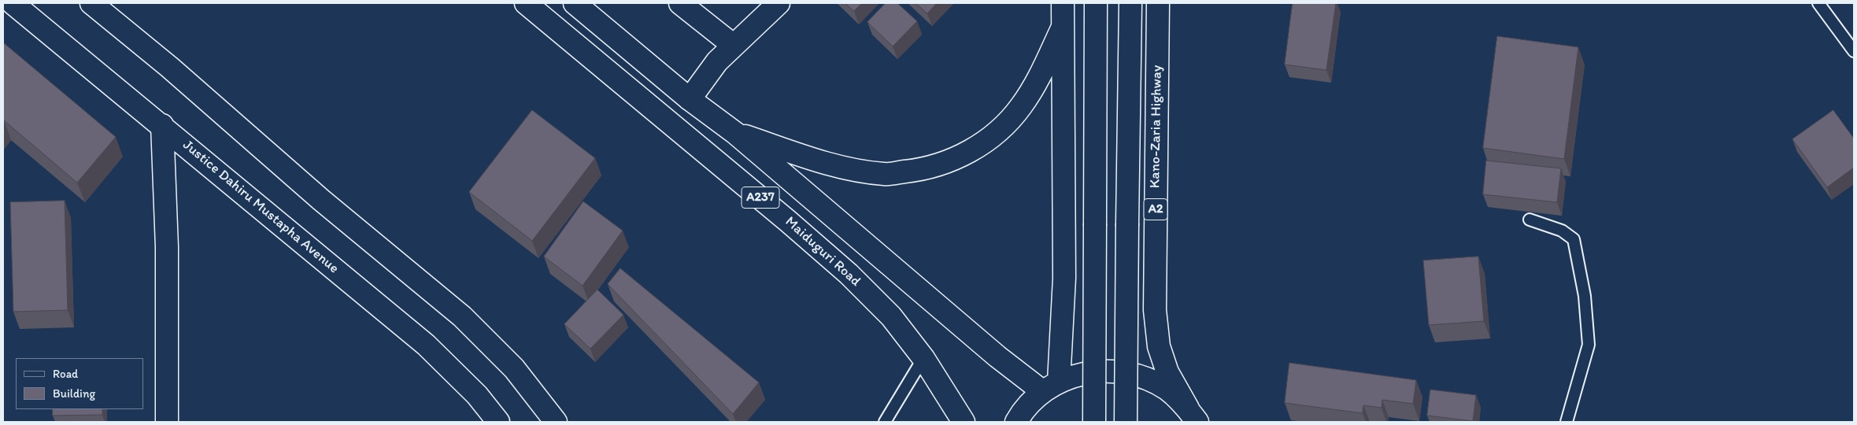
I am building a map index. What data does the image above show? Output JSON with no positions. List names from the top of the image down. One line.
{"streets":{"main road":["Kano-Zaria Highway","A237","Justice Dahiru Mustapha Avenue","A2","Maiduguri Road"]},"legend":["Road","Building"]}
